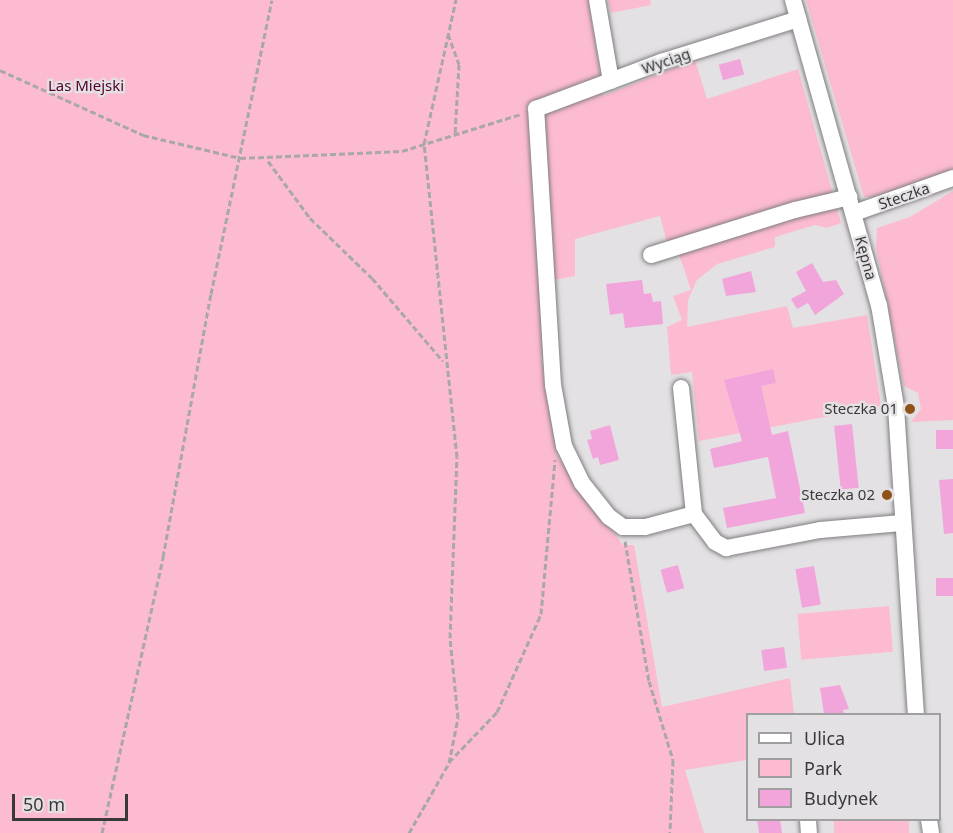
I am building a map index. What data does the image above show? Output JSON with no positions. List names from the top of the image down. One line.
{"streets":{"street":["Wyciąg","Steczka","Kępna"]},"crossings":[["Wyciąg","Kępna"],["Steczka","Kępna"]],"parks":["Las Miejski"],"places":["Steczka 01","Steczka 02"],"legend":["Ulica","Park","Budynek"],"scale_bar":"50 m"}
